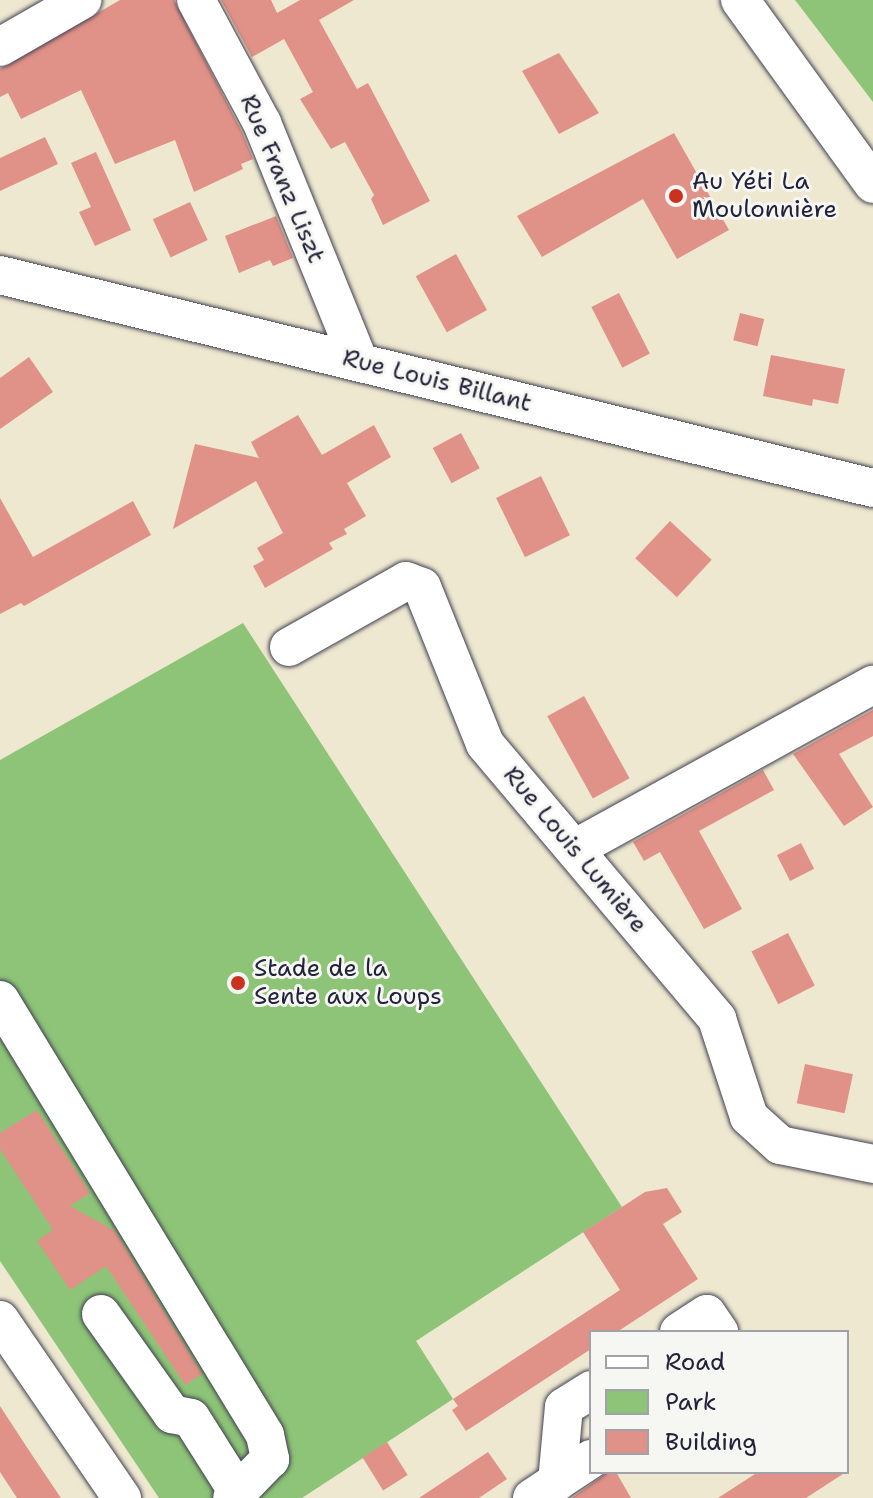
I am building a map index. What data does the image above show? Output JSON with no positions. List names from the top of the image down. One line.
{"streets":{"street":["Rue Franz Liszt","Rue Louis Billant","Rue Louis Lumière"]},"crossings":[["Rue Franz Liszt","Rue Louis Billant"]],"places":["Au Yéti La Moulonnière","Stade de la Sente aux Loups"],"legend":["Road","Park","Building"]}
